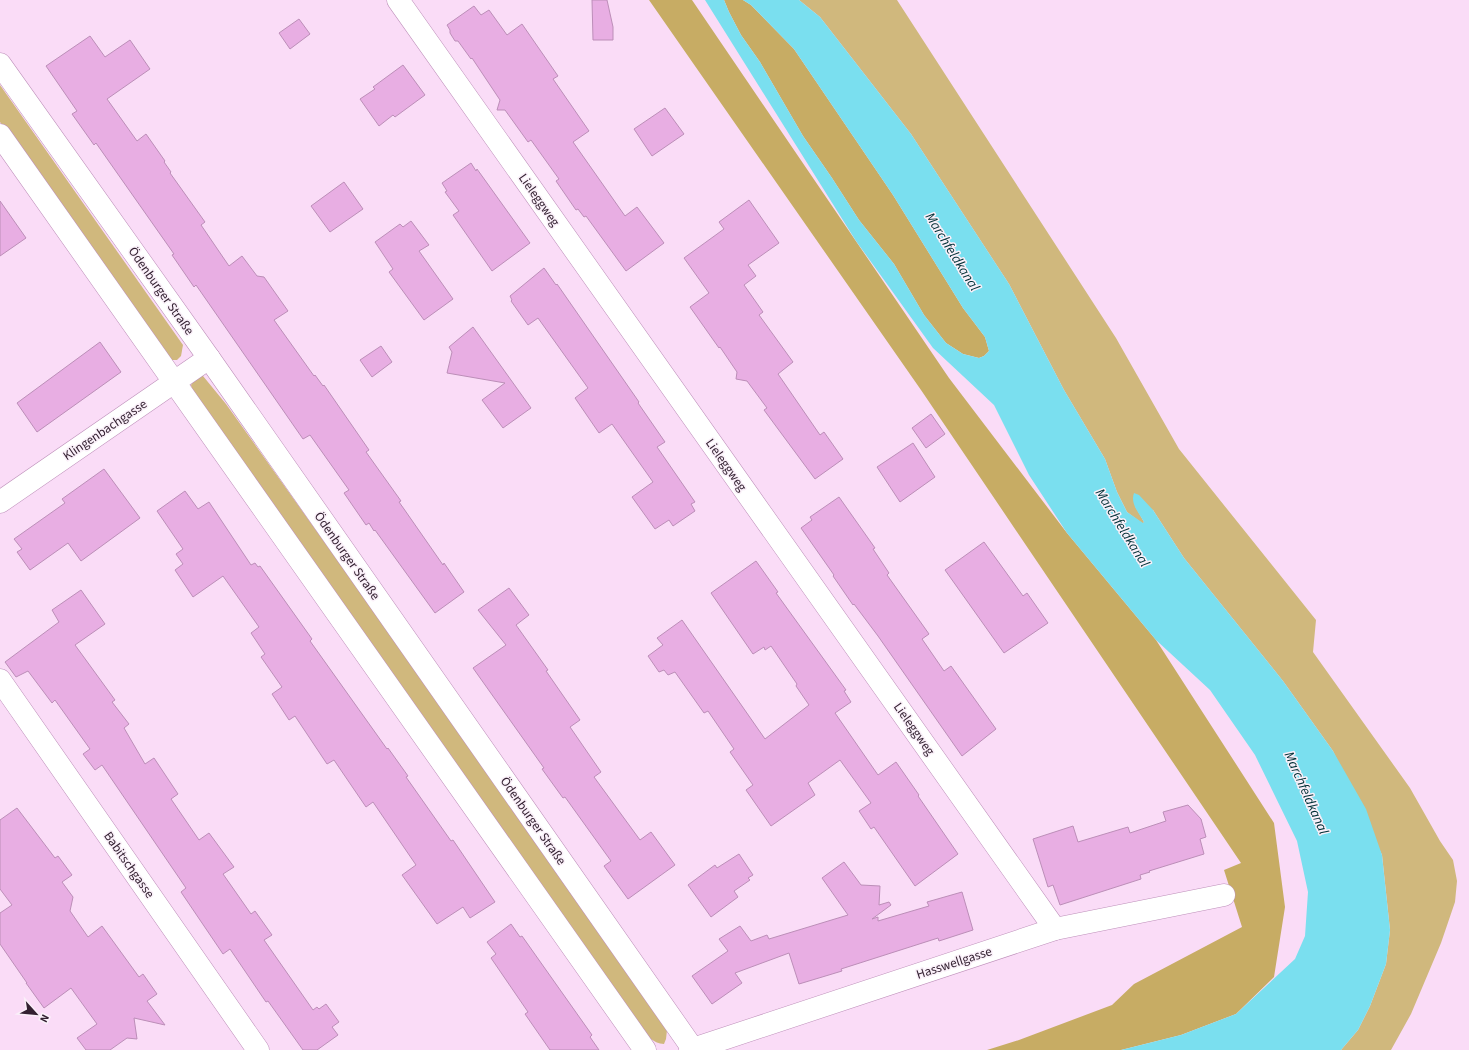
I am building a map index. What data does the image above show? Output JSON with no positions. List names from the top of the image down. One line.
{"streets":{"street":["Lieleggweg","Ödenburger Straße","Klingenbachgasse","Babitschgasse","Hasswellgasse"]},"crossings":[["Lieleggweg","Hasswellgasse"],["Ödenburger Straße","Klingenbachgasse"],["Ödenburger Straße","Hasswellgasse"]],"water":["Marchfeldkanal"],"north":"bottom right"}
